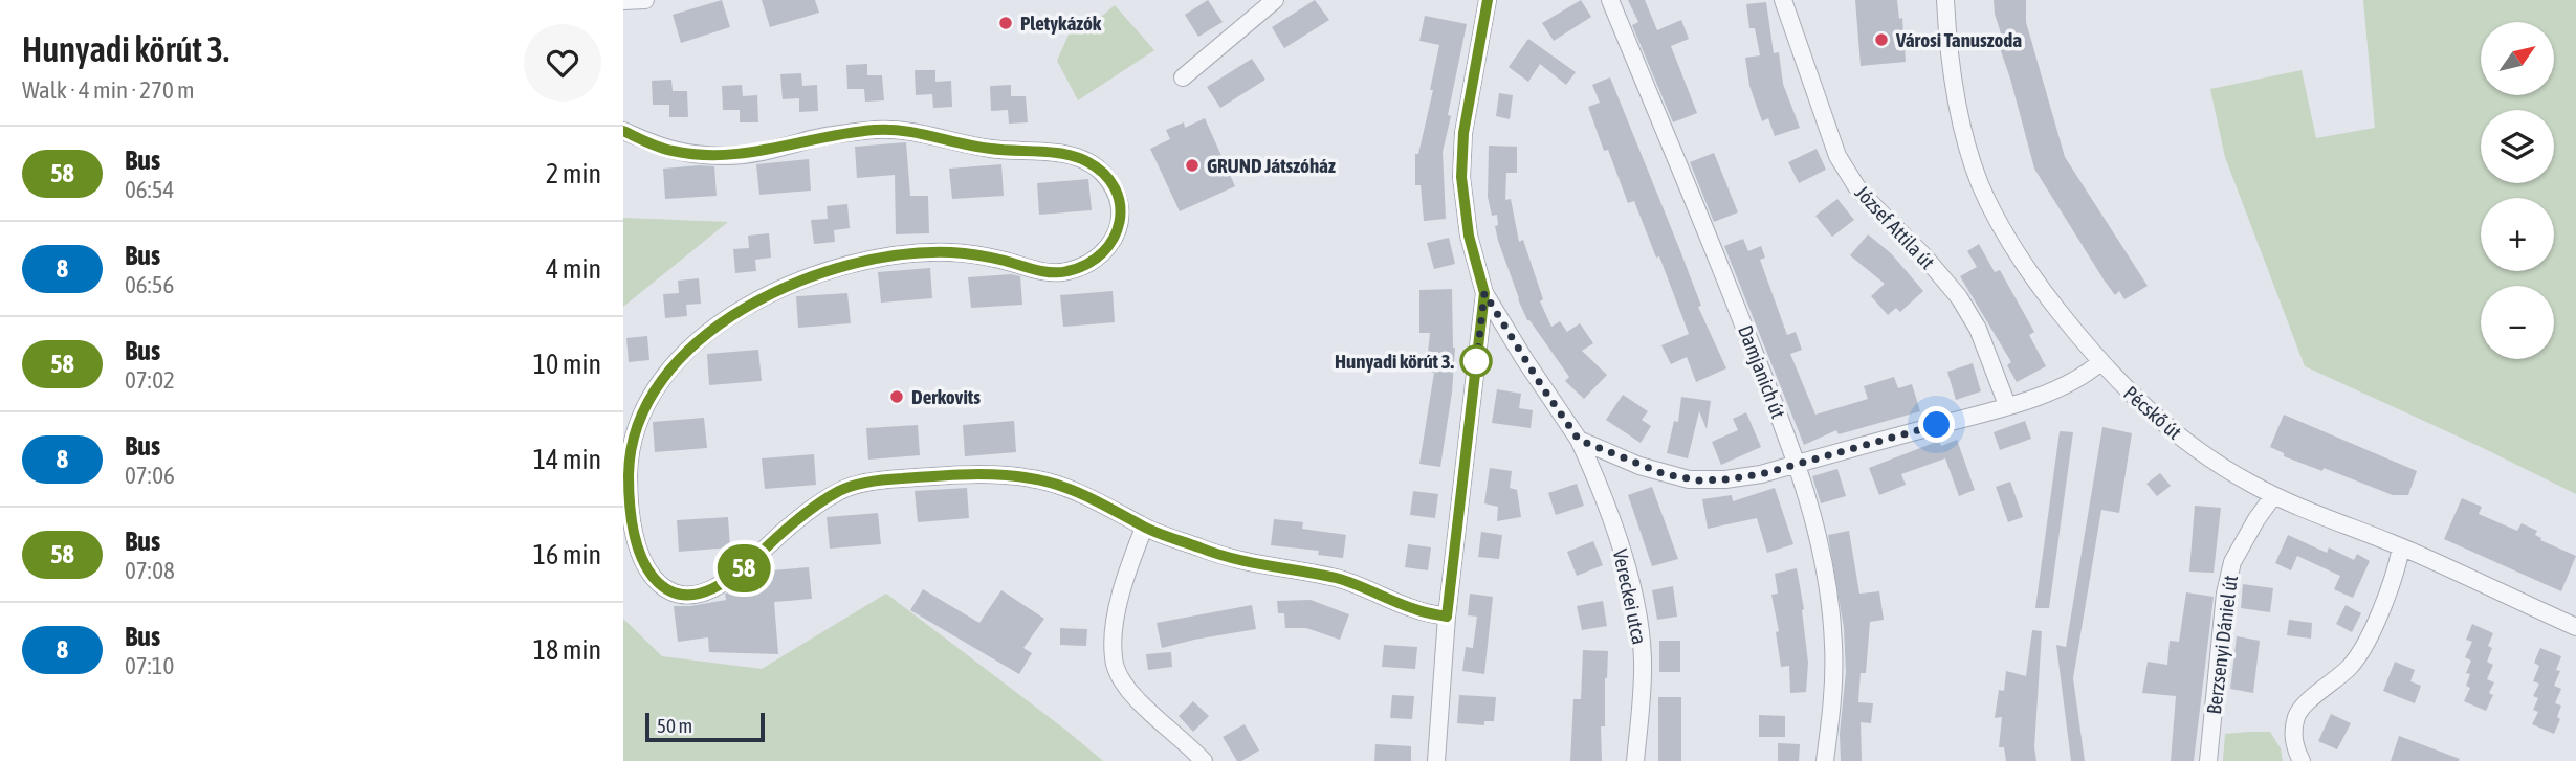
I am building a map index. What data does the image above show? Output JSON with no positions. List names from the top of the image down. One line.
{"streets":{"street":["József Attila út","Damjanich út","Pécskő út","Vereckei utca","Berzsenyi Dániel út"]},"crossings":[["Pécskő út","Berzsenyi Dániel út"]],"places":["Pletykázók","Városi Tanuszoda","GRUND Játszóház","Hunyadi körút 3.","Derkovits"],"lines":["bus line 58"],"scale_bar":"50 m","north":"top right","page":{"heading":["Hunyadi körút 3.","Walk · 4 min · 270 m"],"on_map":"58","map_buttons":["+","−"],"list":[{"mark":"58","name":"Bus","note":"06:54","value":"2 min"},{"mark":"8","name":"Bus","note":"06:56","value":"4 min"},{"mark":"58","name":"Bus","note":"07:02","value":"10 min"},{"mark":"8","name":"Bus","note":"07:06","value":"14 min"},{"mark":"58","name":"Bus","note":"07:08","value":"16 min"},{"mark":"8","name":"Bus","note":"07:10","value":"18 min"}],"scale":"50 m"}}
